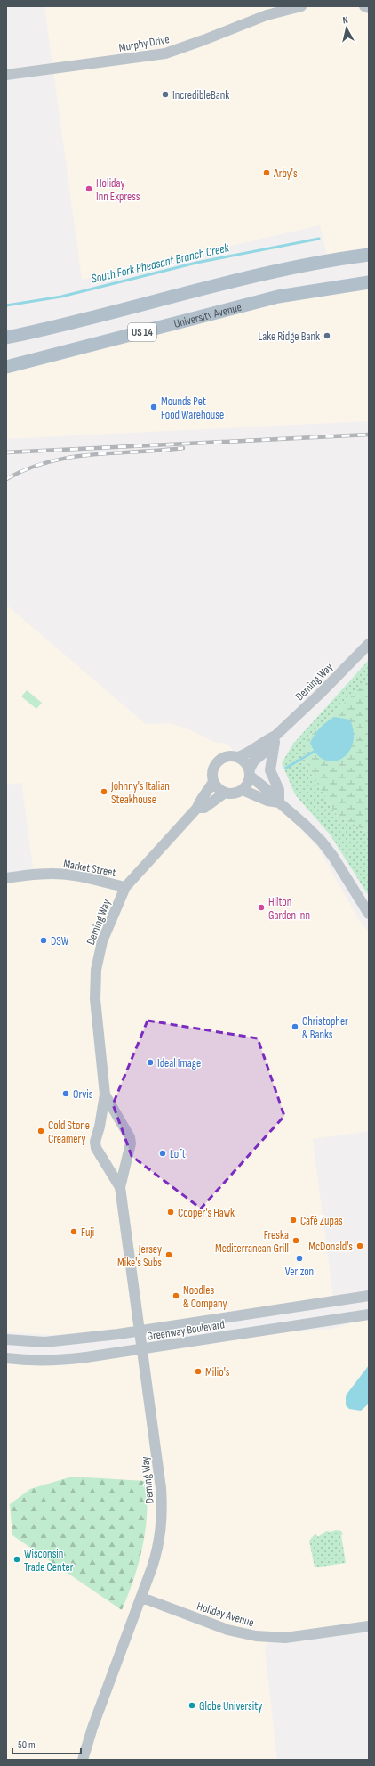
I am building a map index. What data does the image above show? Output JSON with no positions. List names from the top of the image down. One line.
{"streets":{"main road":["University Avenue","US 14"],"street":["Murphy Drive","Deming Way","Market Street","Greenway Boulevard","Holiday Avenue"]},"crossings":[["Deming Way","Market Street"],["Deming Way","Greenway Boulevard"],["Deming Way","Holiday Avenue"]],"water":["South Fork Pheasant Branch Creek"],"places":["IncredibleBank","Arby's","Holiday Inn Express","Lake Ridge Bank","Mounds Pet Food Warehouse","Johnny's Italian Steakhouse","Hilton Garden Inn","DSW","Christopher & Banks","Ideal Image","Orvis","Cold Stone Creamery","Loft","Cooper's Hawk","Café Zupas","Fuji","Freska Mediterranean Grill","McDonald's","Jersey Mike's Subs","Verizon","Noodles & Company","Milio's","Wisconsin Trade Center","Globe University"],"scale_bar":"50 m","north":"top"}
